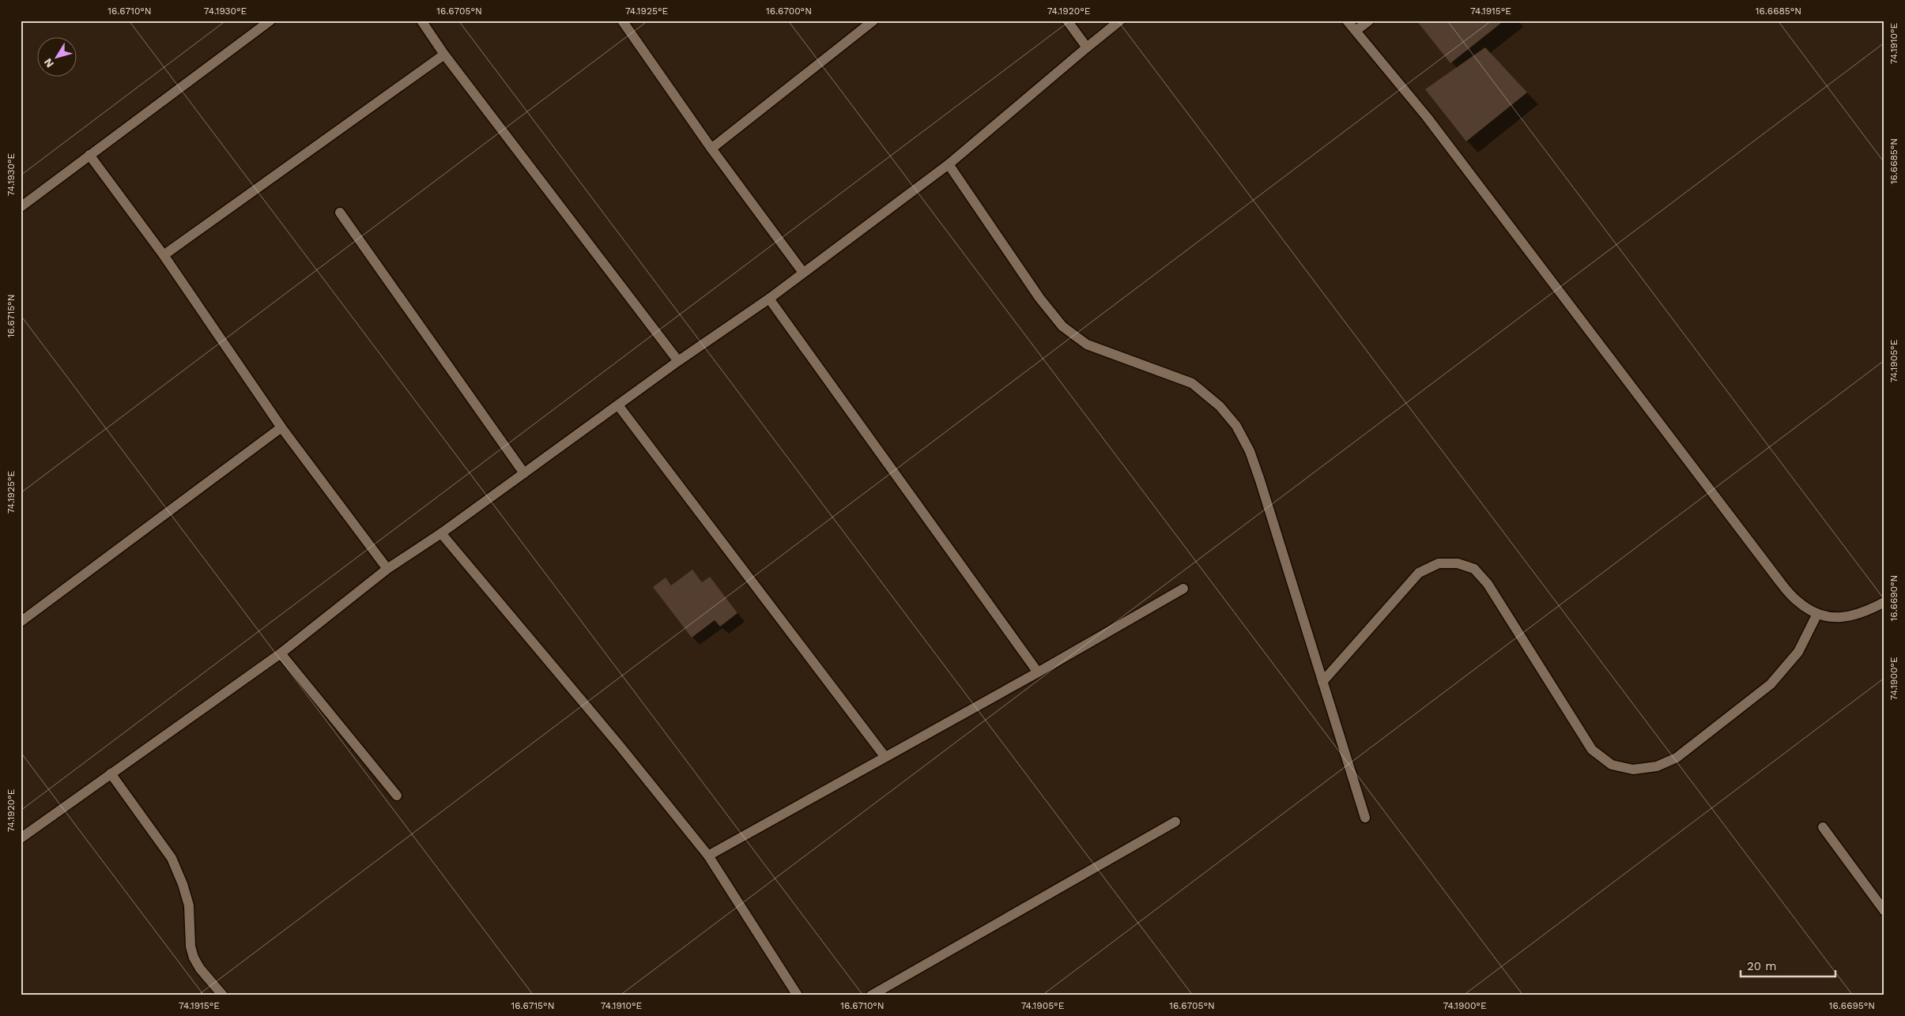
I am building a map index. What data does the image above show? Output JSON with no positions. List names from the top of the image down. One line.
{"scale_bar":"20 m","north":"bottom left","coordinates":["16.6710°N","74.1930°E","16.6705°N","74.1925°E","16.6700°N","74.1920°E","74.1915°E","16.6685°N","74.1910°E","16.6715°N","74.1905°E","16.6690°N","74.1900°E","16.6695°N"]}
